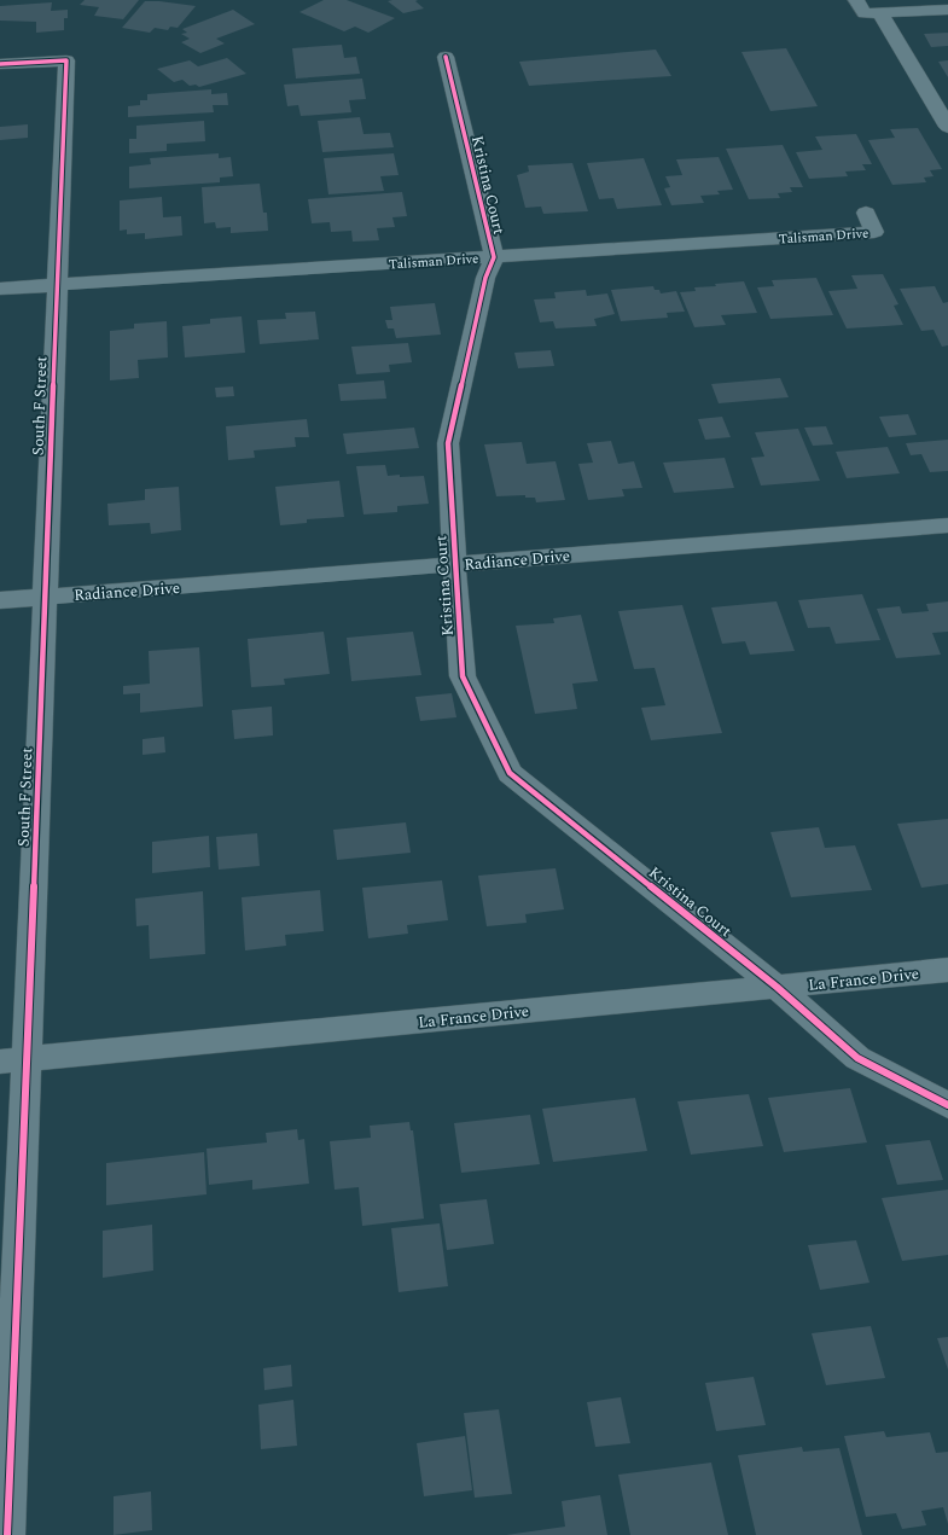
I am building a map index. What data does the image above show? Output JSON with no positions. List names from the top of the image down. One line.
{"streets":{"street":["Kristina Court","Talisman Drive","South F Street","Radiance Drive","La France Drive"]},"crossings":[["Kristina Court","Talisman Drive"],["Kristina Court","Radiance Drive"],["Kristina Court","La France Drive"],["Talisman Drive","South F Street"],["South F Street","Radiance Drive"],["South F Street","La France Drive"]]}
